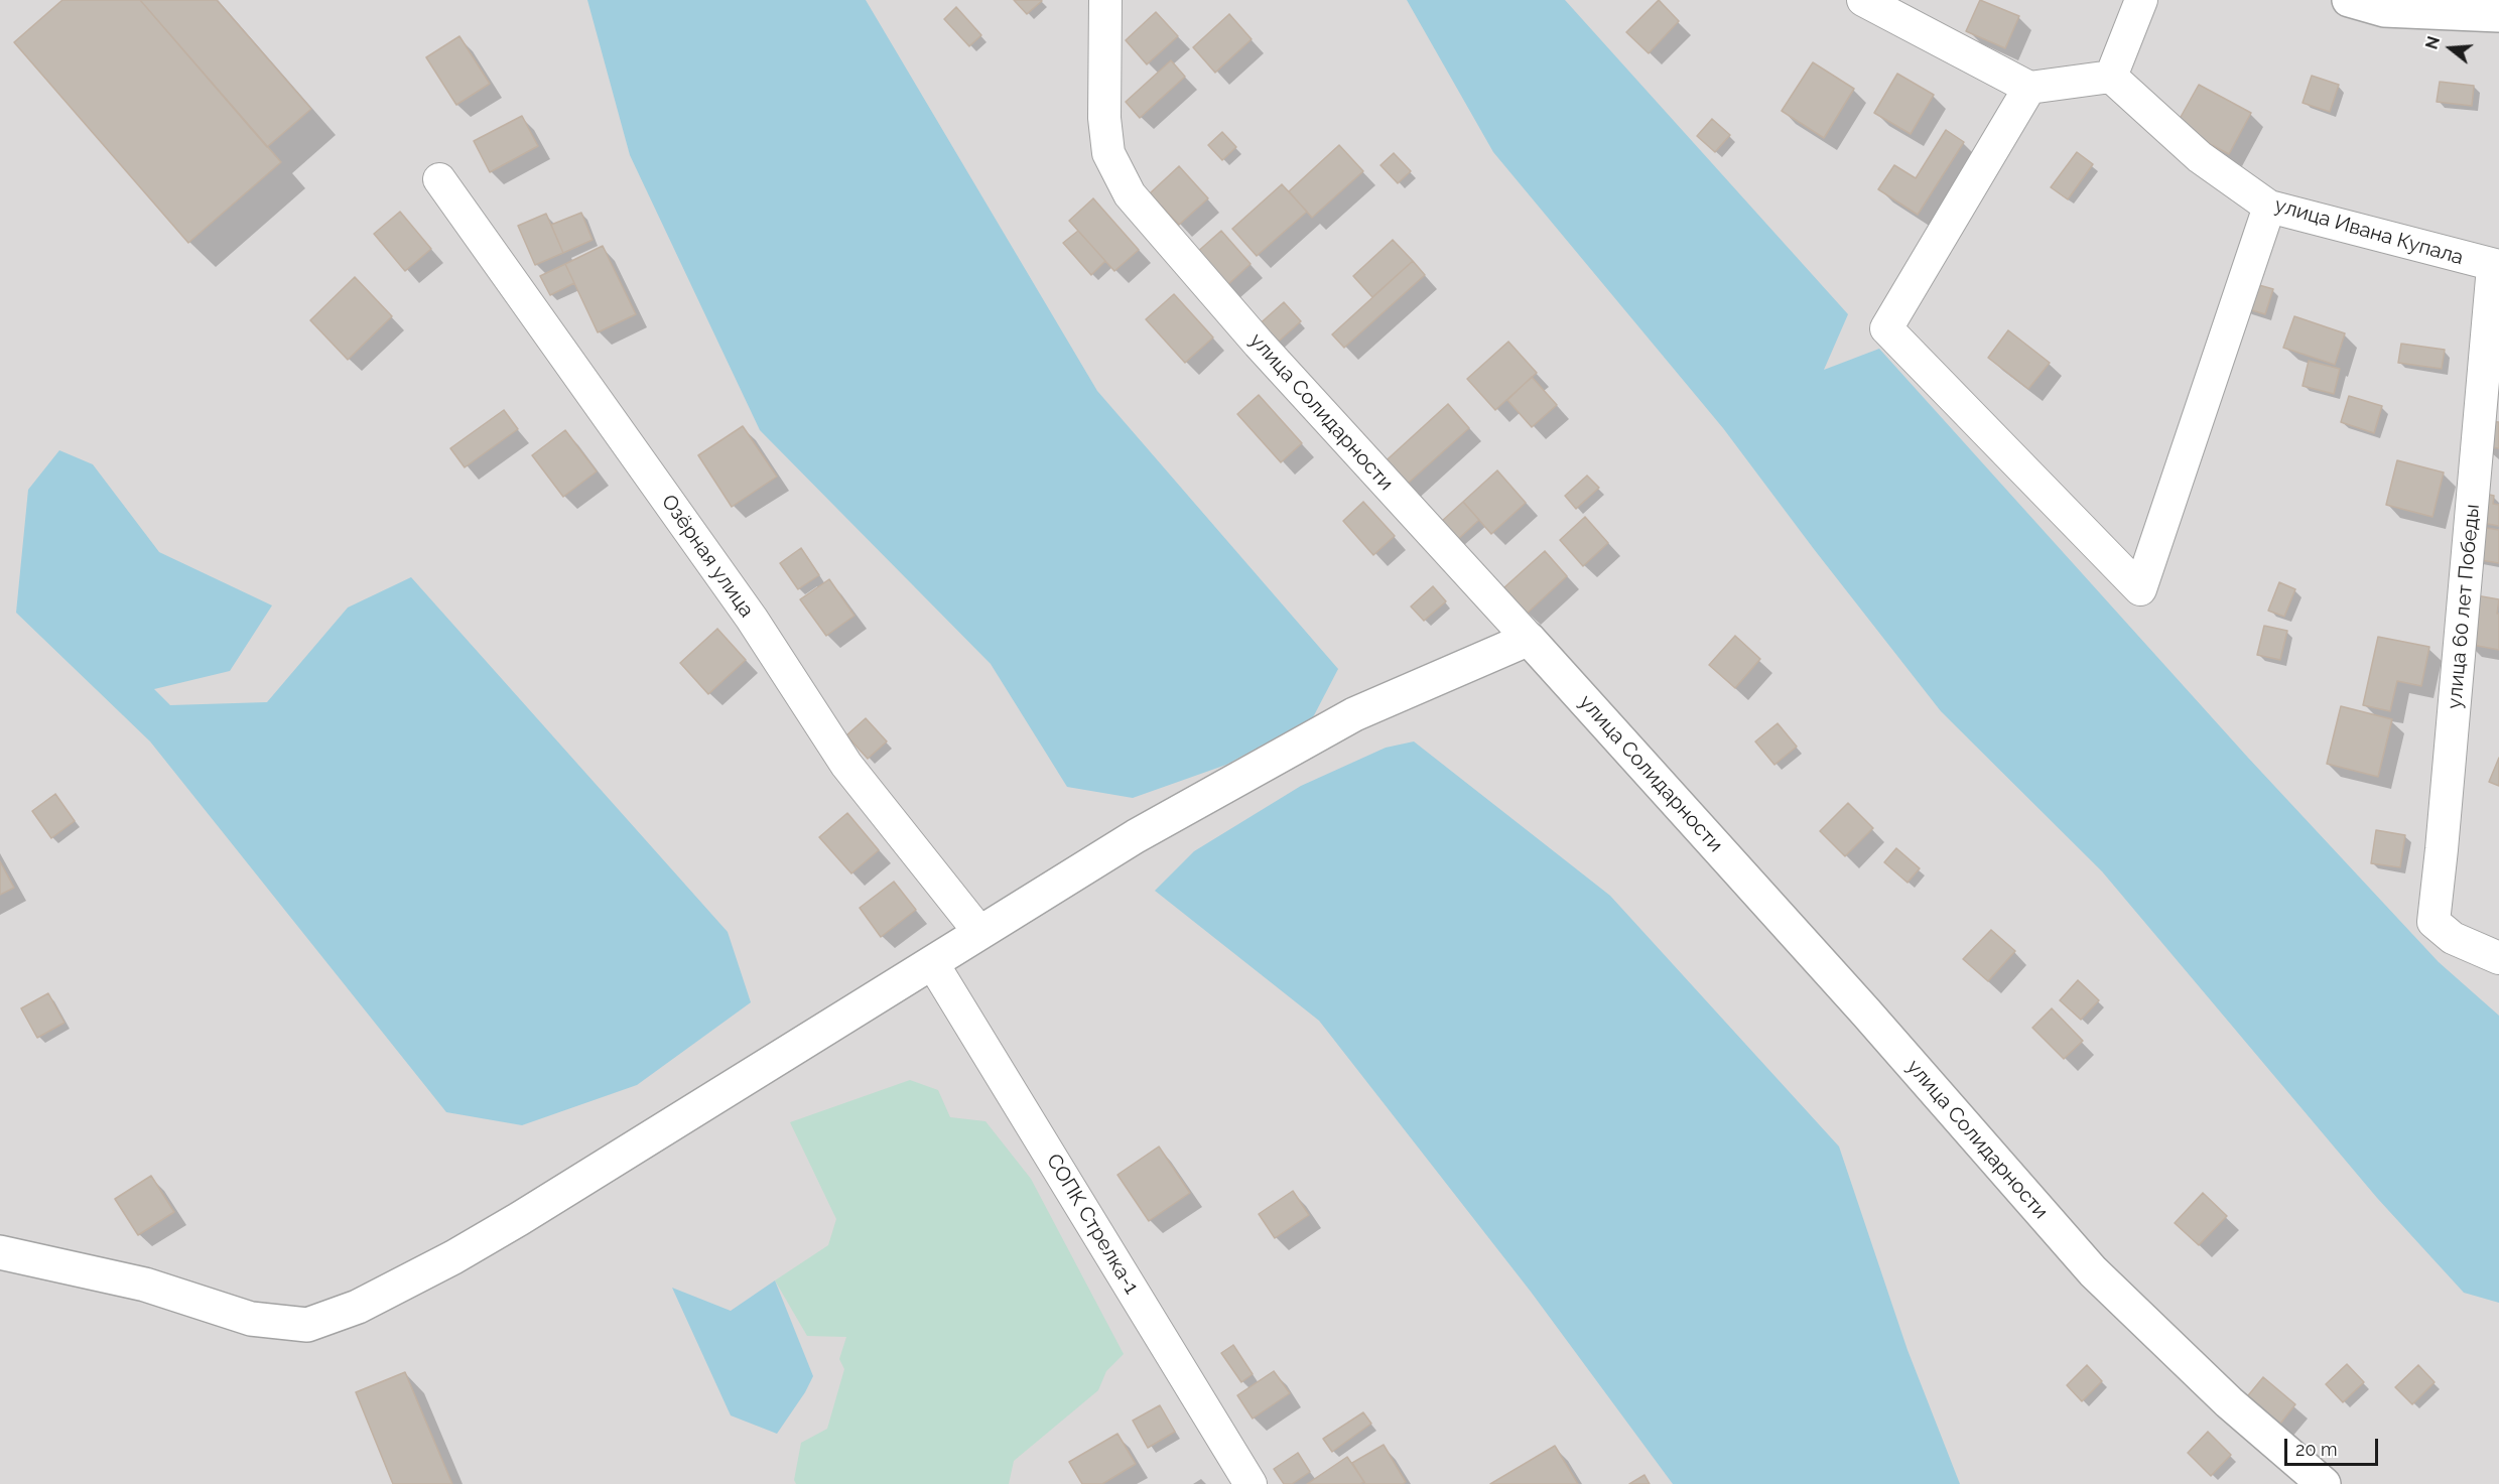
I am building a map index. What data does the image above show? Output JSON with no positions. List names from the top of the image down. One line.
{"streets":{"street":["улица Ивана Купала","улица Солидарности","Озёрная улица","улица 60 лет Победы","СОПК Стрелка-1"]},"crossings":[["улица Ивана Купала","улица 60 лет Победы"]],"scale_bar":"20 m","north":"left"}
